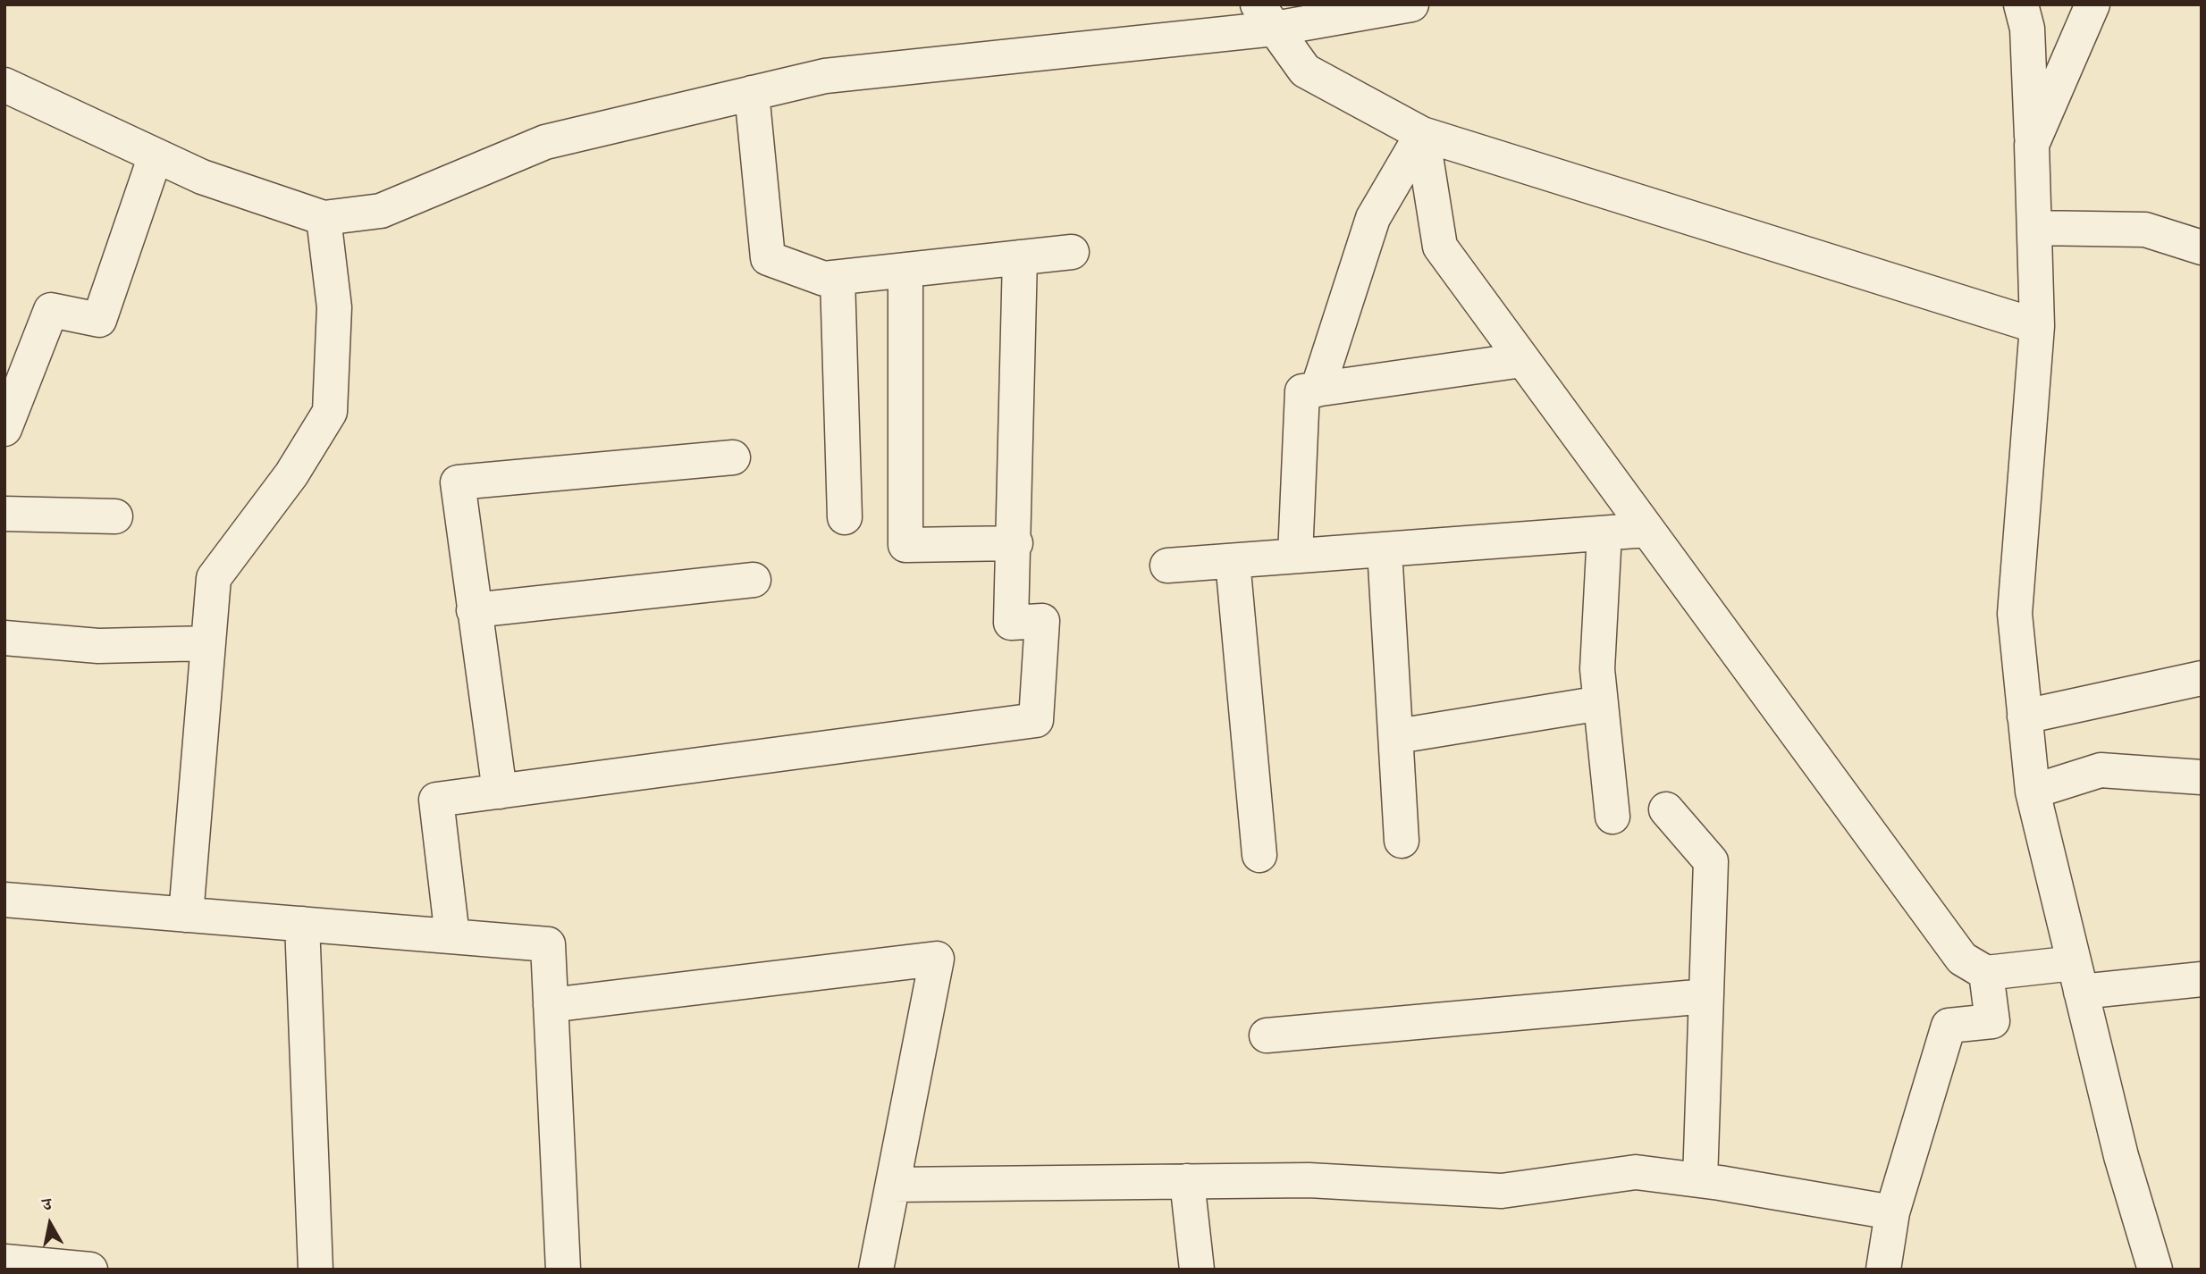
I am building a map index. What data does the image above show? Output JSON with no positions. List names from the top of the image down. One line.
{"north":"top"}
